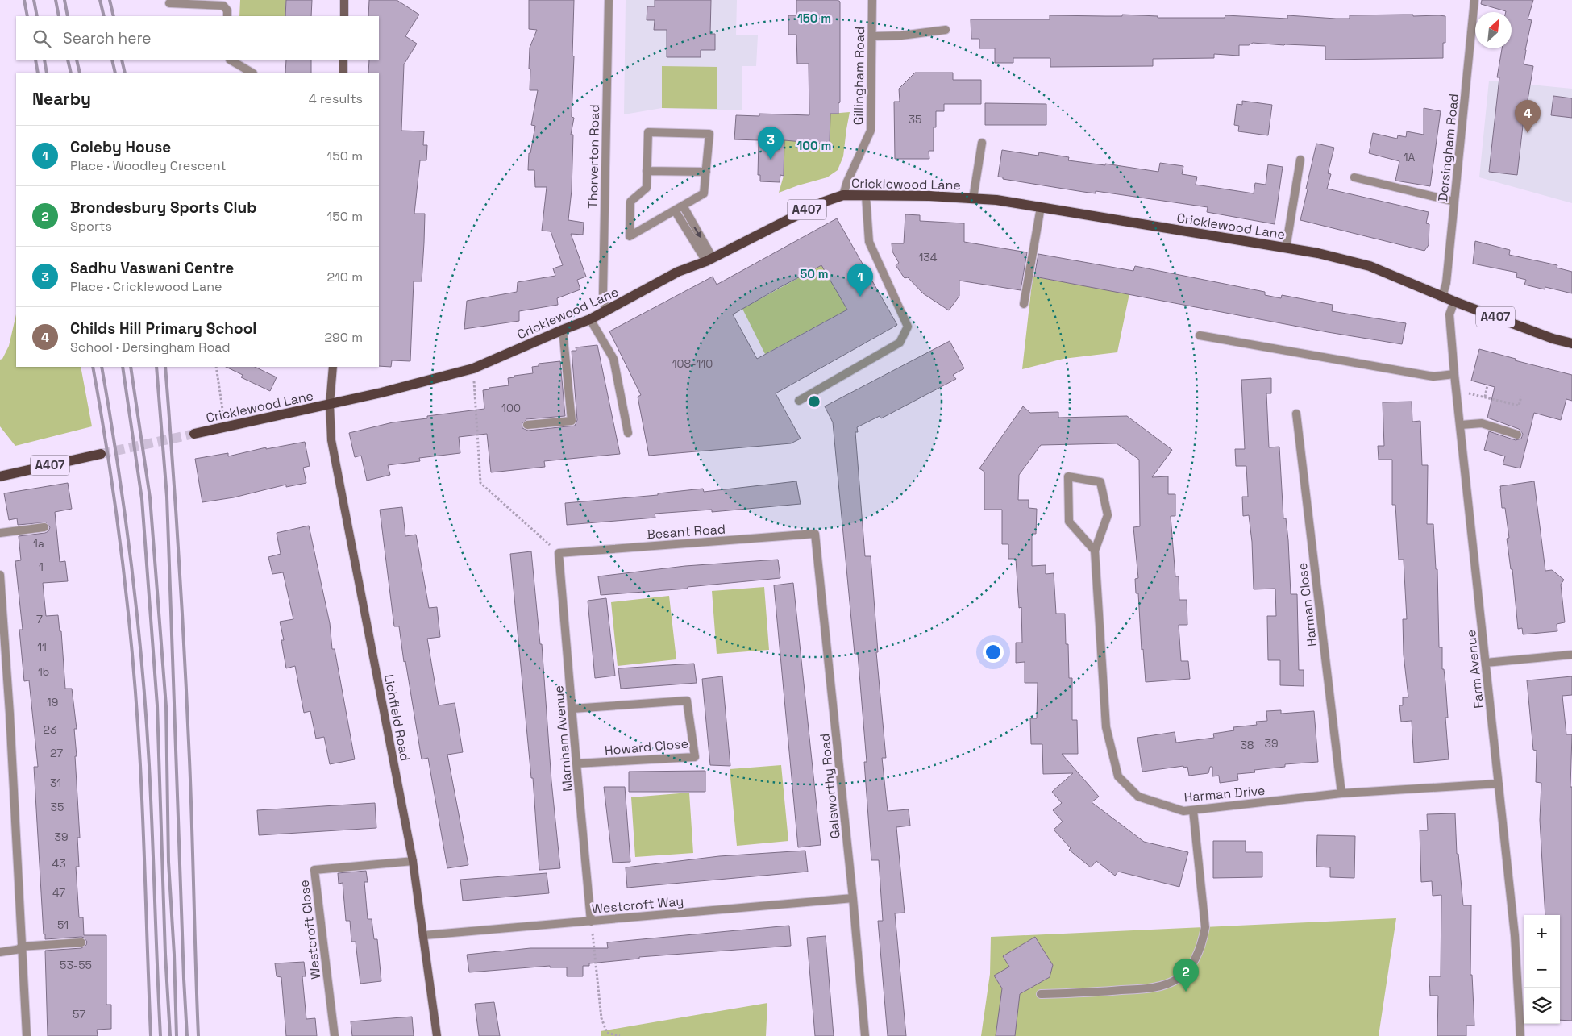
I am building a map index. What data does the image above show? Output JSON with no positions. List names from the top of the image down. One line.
{"streets":{"main road":["Cricklewood Lane","A407"],"street":["Gillingham Road","Dersingham Road","Thorverton Road","Besant Road","Harman Close","Farm Avenue","Lichfield Road","Marnham Avenue","Howard Close","Galsworthy Road","Harman Drive","Westcroft Way","Westcroft Close"]},"crossings":[["Gillingham Road","Cricklewood Lane"],["Dersingham Road","Cricklewood Lane"],["Thorverton Road","Cricklewood Lane"],["Cricklewood Lane","Farm Avenue"],["Cricklewood Lane","Lichfield Road"],["Besant Road","Marnham Avenue"],["Besant Road","Galsworthy Road"],["Harman Close","Harman Drive"],["Farm Avenue","Harman Drive"],["Lichfield Road","Westcroft Way"],["Lichfield Road","Westcroft Close"],["Marnham Avenue","Howard Close"],["Marnham Avenue","Westcroft Way"],["Galsworthy Road","Westcroft Way"]],"house_numbers":["35","1A","134","108-110","100","1a","1","7","11","15","19","23","39","38","27","31","35","39","43","47","51","53-55","57"],"north":"top right","page":{"search":"Search here","heading":["Nearby","4 results"],"pins":["4","3","1","2"],"list":[{"mark":"1","name":"Coleby House","note":"Place · Woodley Crescent","value":"150 m"},{"mark":"2","name":"Brondesbury Sports Club","note":"Sports","value":"150 m"},{"mark":"3","name":"Sadhu Vaswani Centre","note":"Place · Cricklewood Lane","value":"210 m"},{"mark":"4","name":"Childs Hill Primary School","note":"School · Dersingham Road","value":"290 m"}],"map_buttons":["+","−"]},"rings":["150 m","100 m","50 m"]}
